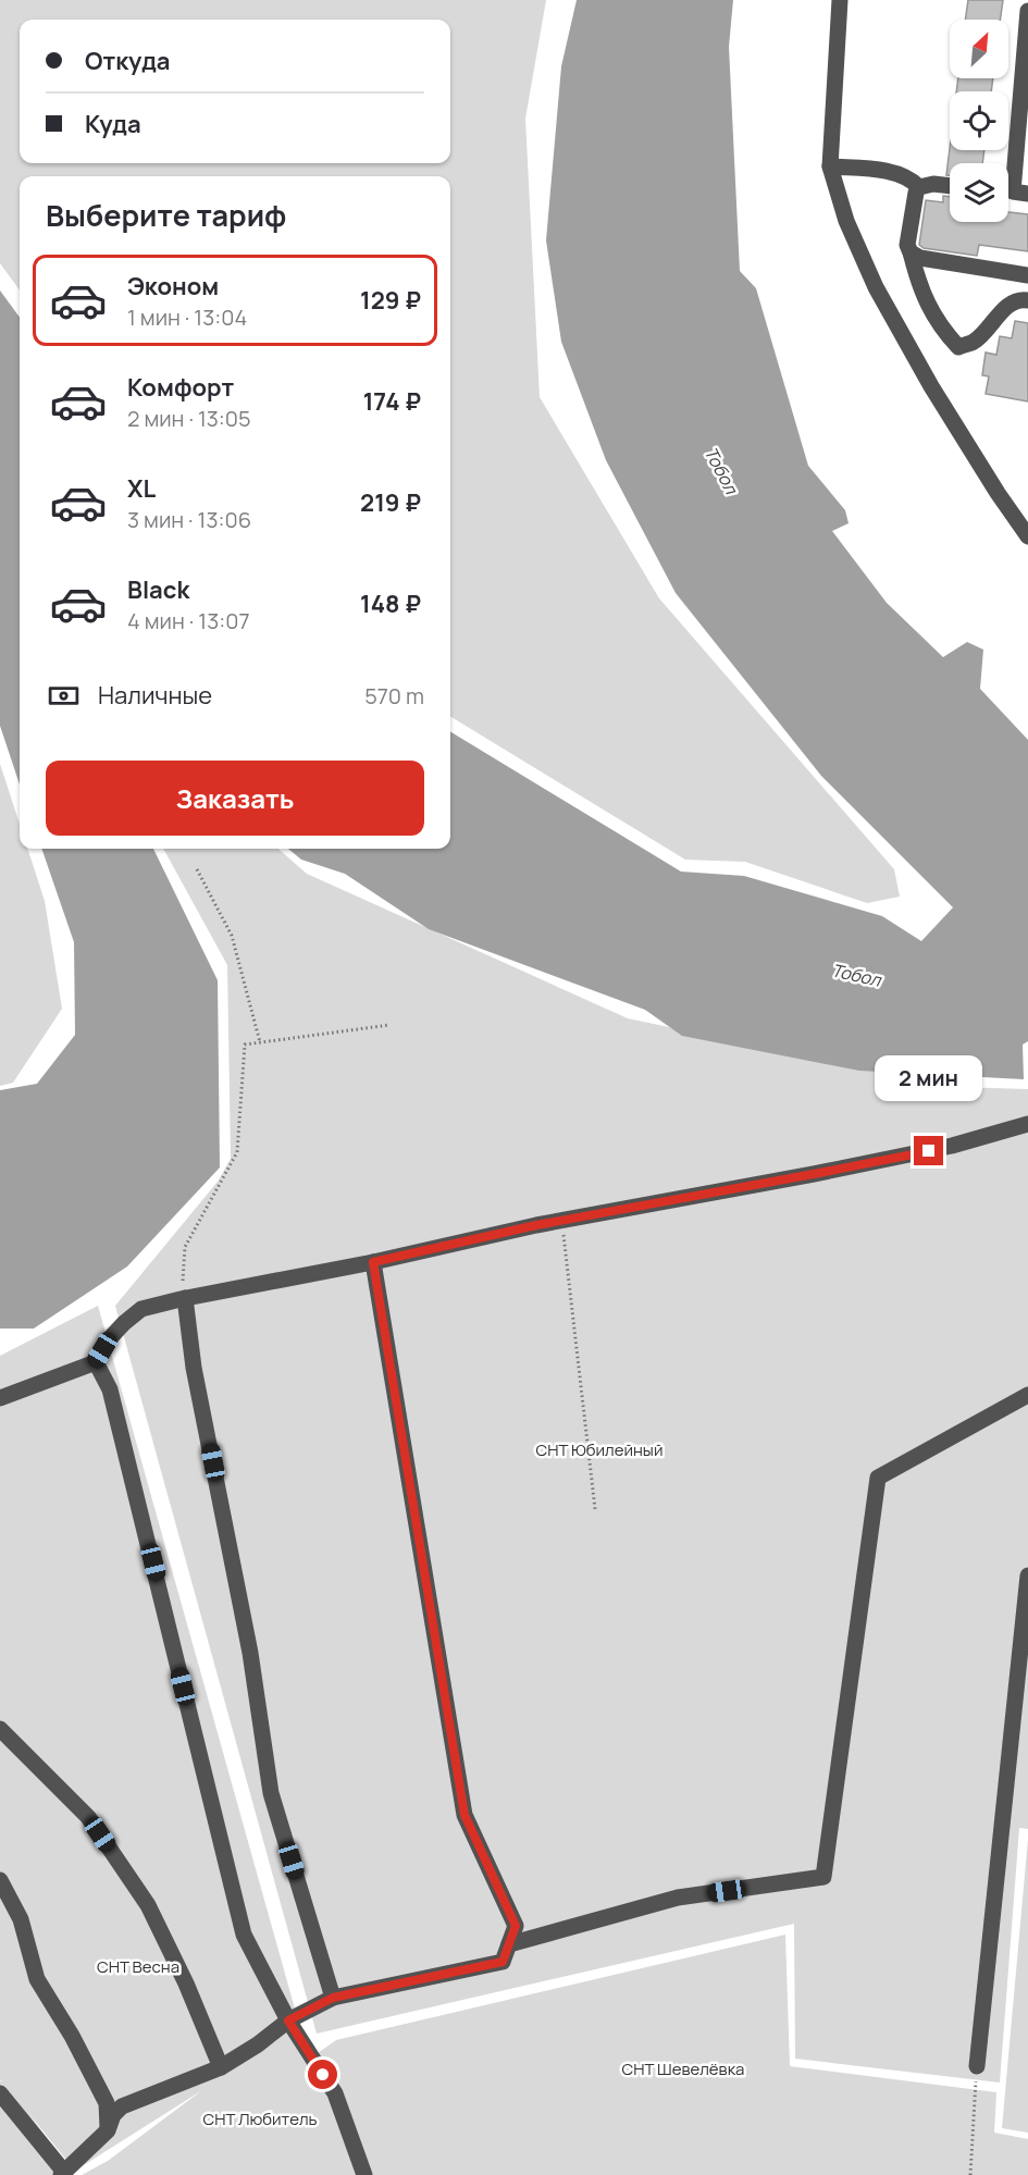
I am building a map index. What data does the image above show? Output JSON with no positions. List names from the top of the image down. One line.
{"water":["Тобол"],"parks":["СНТ Юбилейный","СНТ Весна","СНТ Шевелёвка","СНТ Любитель"],"north":"top right","page":{"banner":["Откуда","Куда"],"heading":"Выберите тариф","list":[{"name":"Эконом","note":"1 мин · 13:04","value":"129 ₽"},{"name":"Комфорт","note":"2 мин · 13:05","value":"174 ₽"},{"name":"XL","note":"3 мин · 13:06","value":"219 ₽"},{"name":"Black","note":"4 мин · 13:07","value":"148 ₽"}],"pay":["Наличные","570 m"],"buttons":"Заказать","bubble":"2 мин"}}
